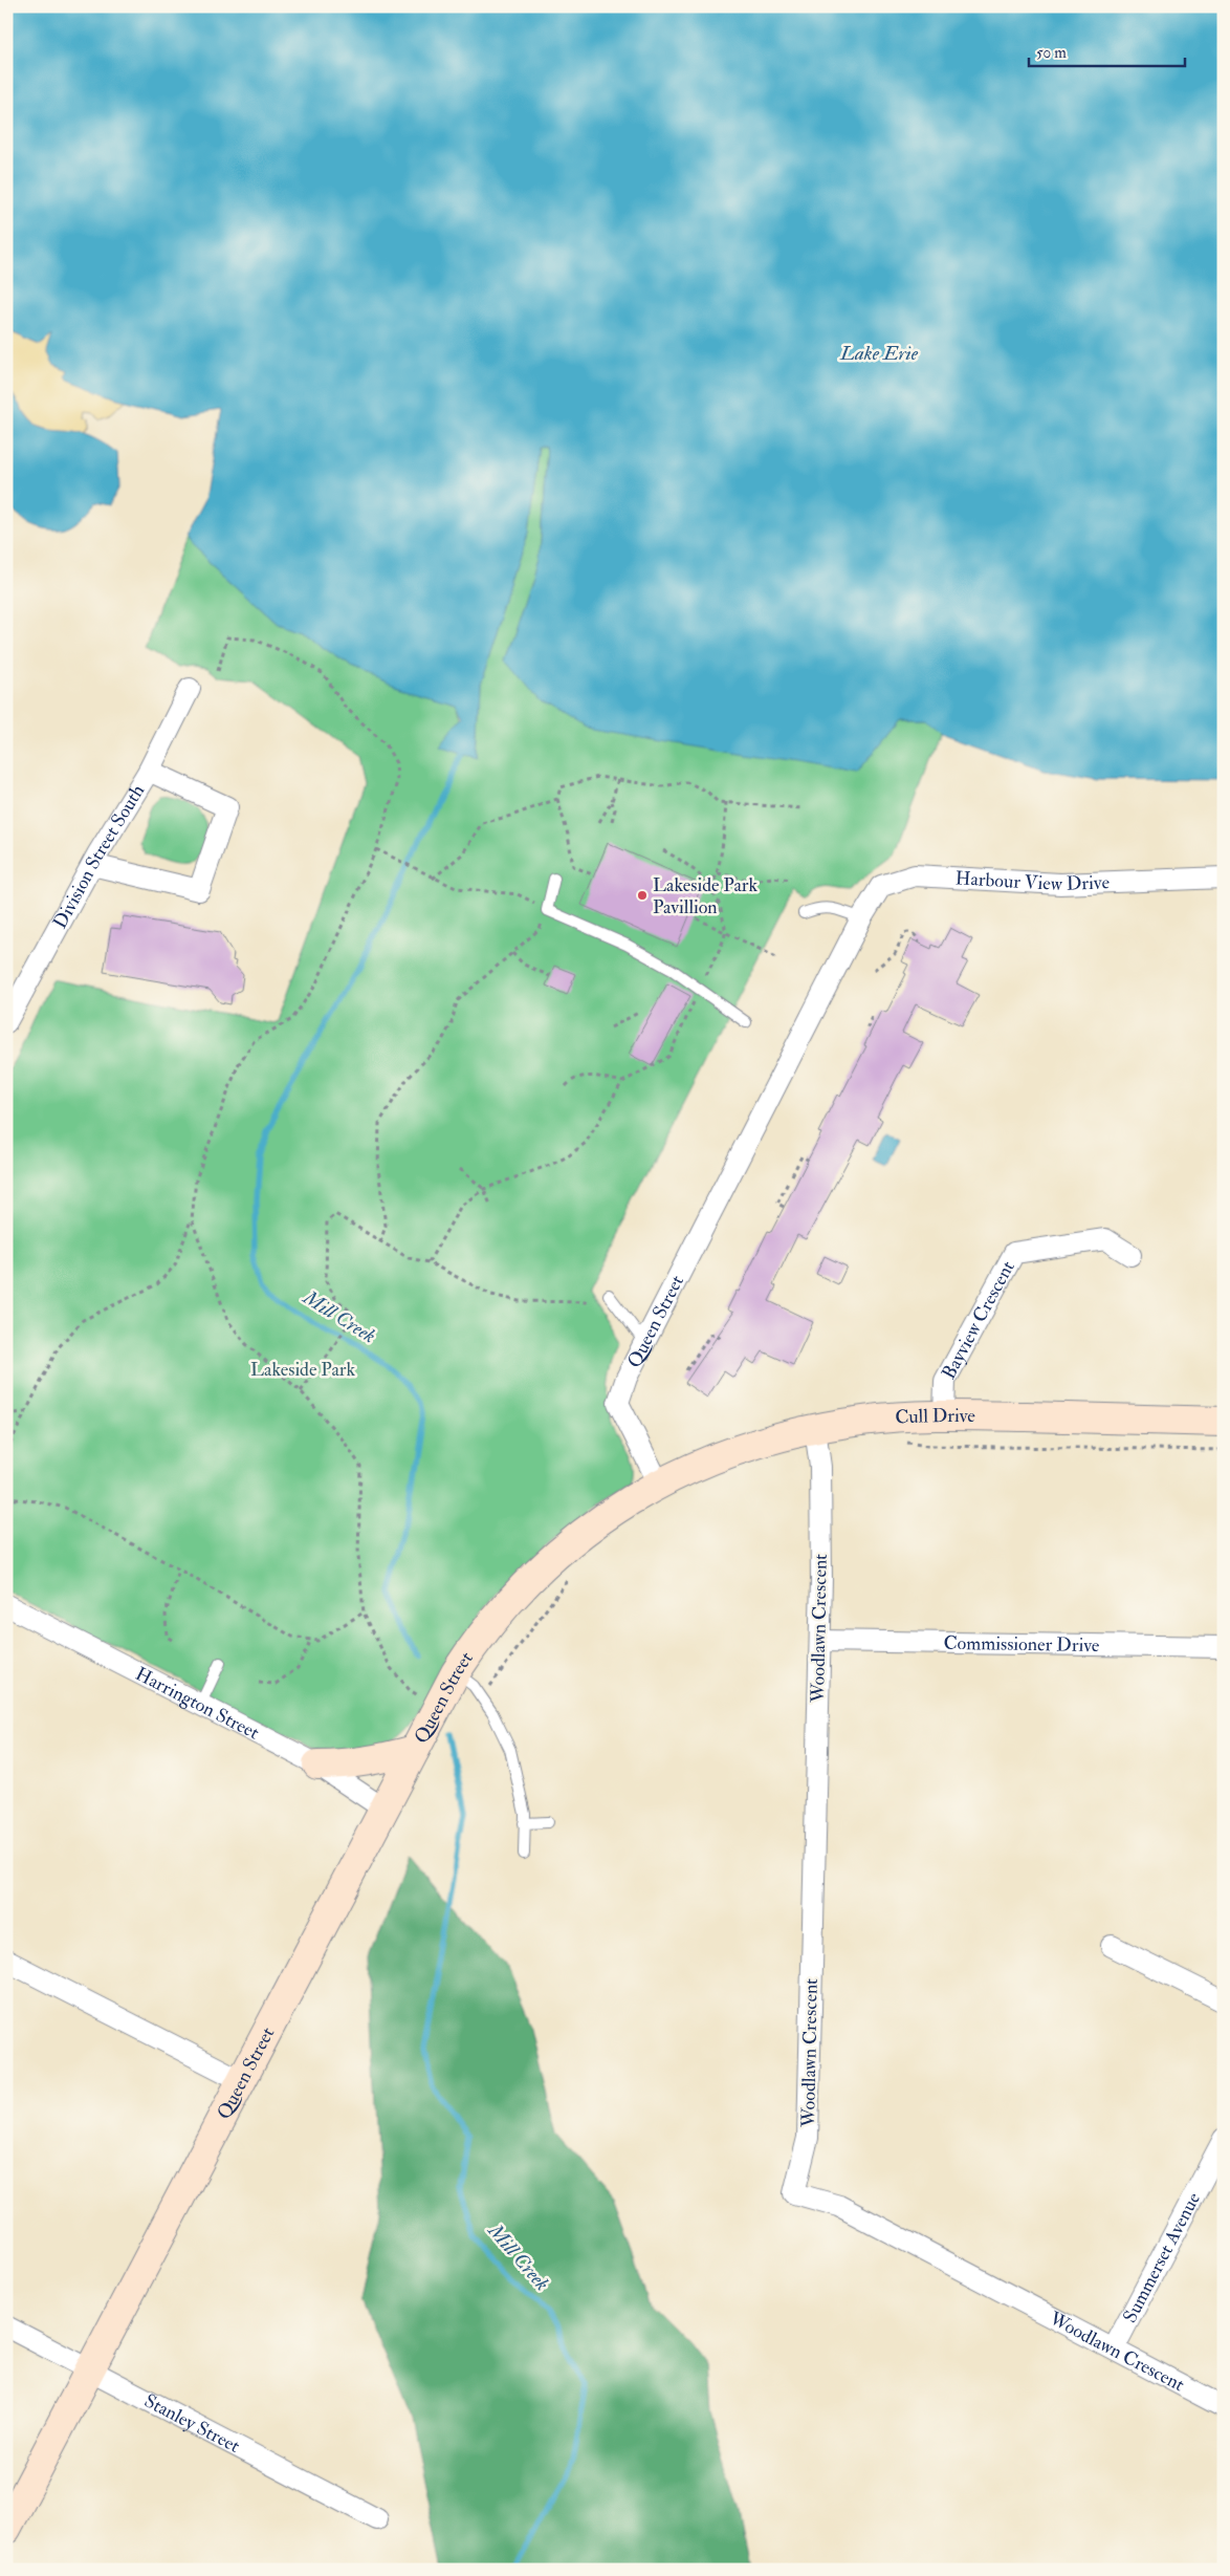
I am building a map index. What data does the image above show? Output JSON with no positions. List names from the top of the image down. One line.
{"streets":{"street":["Division Street South","Harbour View Drive","Bayview Crescent","Queen Street","Cull Drive","Woodlawn Crescent","Commissioner Drive","Harrington Street","Summerset Avenue","Stanley Street"]},"crossings":[["Harbour View Drive","Queen Street"],["Bayview Crescent","Cull Drive"],["Queen Street","Cull Drive"],["Queen Street","Harrington Street"],["Queen Street","Stanley Street"],["Cull Drive","Woodlawn Crescent"],["Woodlawn Crescent","Commissioner Drive"],["Woodlawn Crescent","Summerset Avenue"]],"water":["Lake Erie","Mill Creek"],"parks":["Lakeside Park"],"places":["Lakeside Park Pavillion"],"scale_bar":"50 m"}
